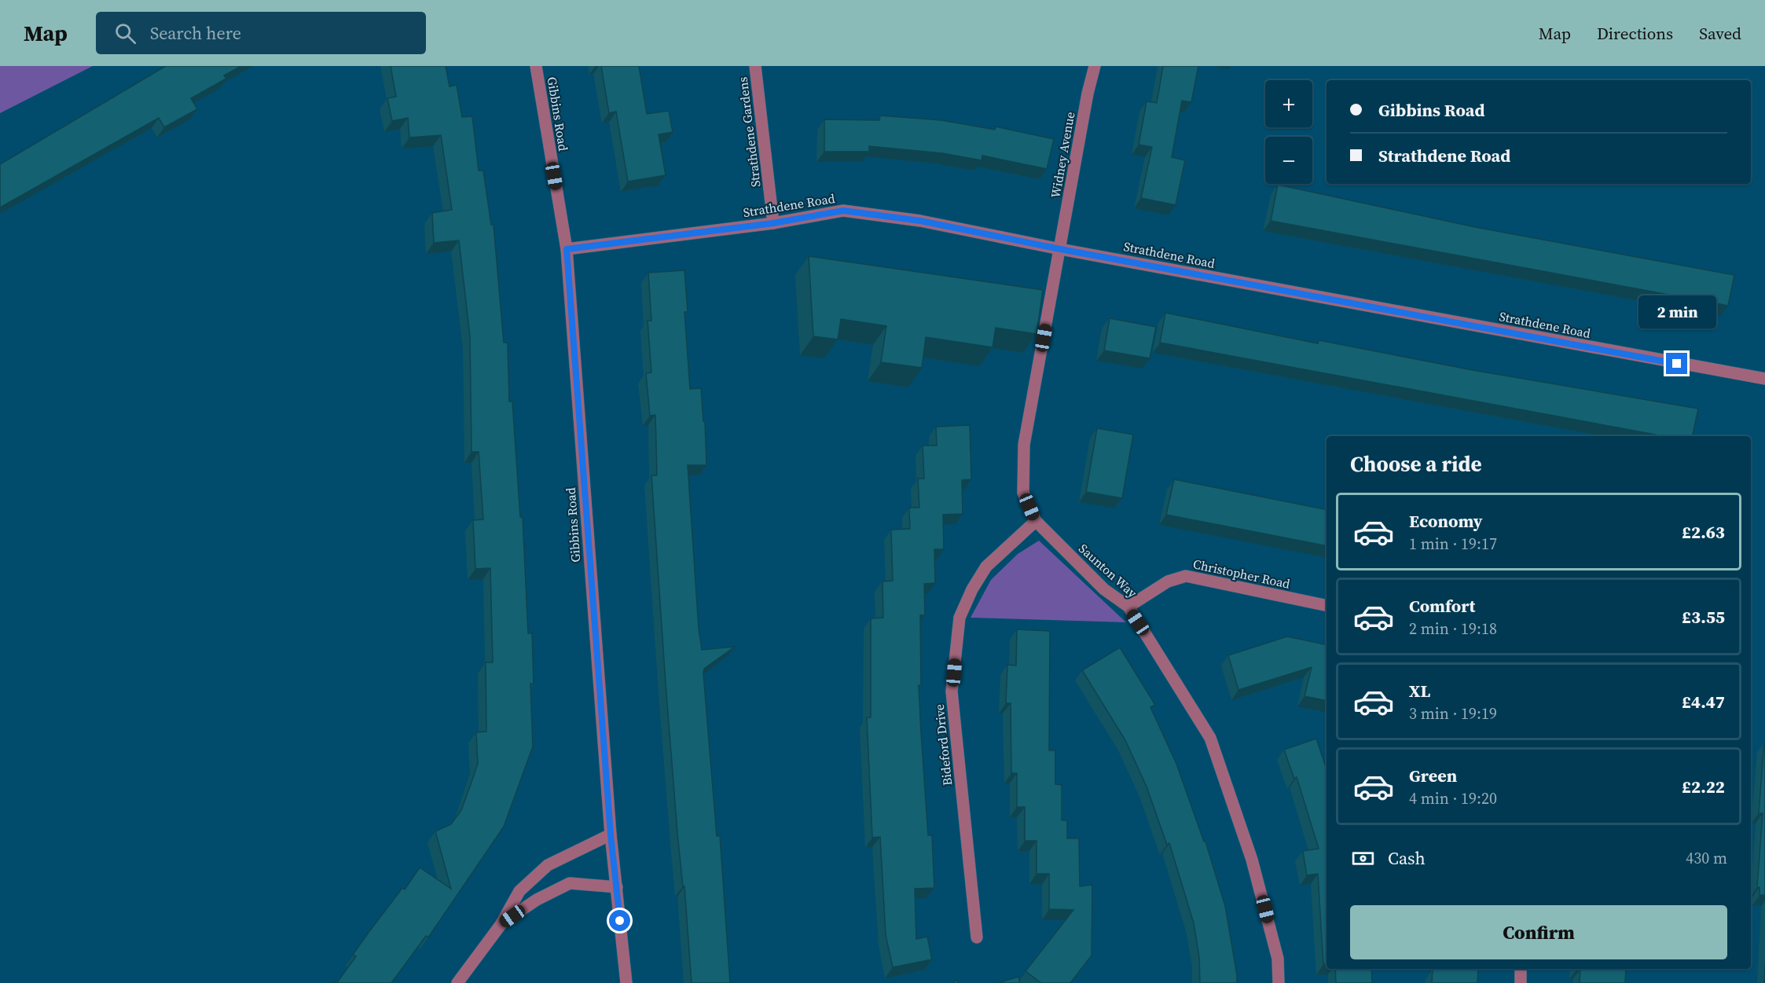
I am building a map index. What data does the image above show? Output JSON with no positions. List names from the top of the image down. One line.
{"streets":{"street":["Gibbins Road","Strathdene Gardens","Widney Avenue","Strathdene Road","Saunton Way","Christopher Road","Bideford Drive"]},"crossings":[["Gibbins Road","Strathdene Road"],["Strathdene Gardens","Strathdene Road"],["Widney Avenue","Strathdene Road"],["Widney Avenue","Saunton Way"],["Strathdene Road","Saunton Way"],["Saunton Way","Christopher Road"],["Saunton Way","Bideford Drive"]],"page":{"header":"Map","search":"Search here","nav":["Map","Directions","Saved"],"map_buttons":["+","−"],"banner":["Gibbins Road","Strathdene Road"],"bubble":"2 min","heading":"Choose a ride","list":[{"name":"Economy","note":"1 min · 19:17","value":"£2.63"},{"name":"Comfort","note":"2 min · 19:18","value":"£3.55"},{"name":"XL","note":"3 min · 19:19","value":"£4.47"},{"name":"Green","note":"4 min · 19:20","value":"£2.22"}],"pay":["Cash","430 m"],"buttons":"Confirm"}}
